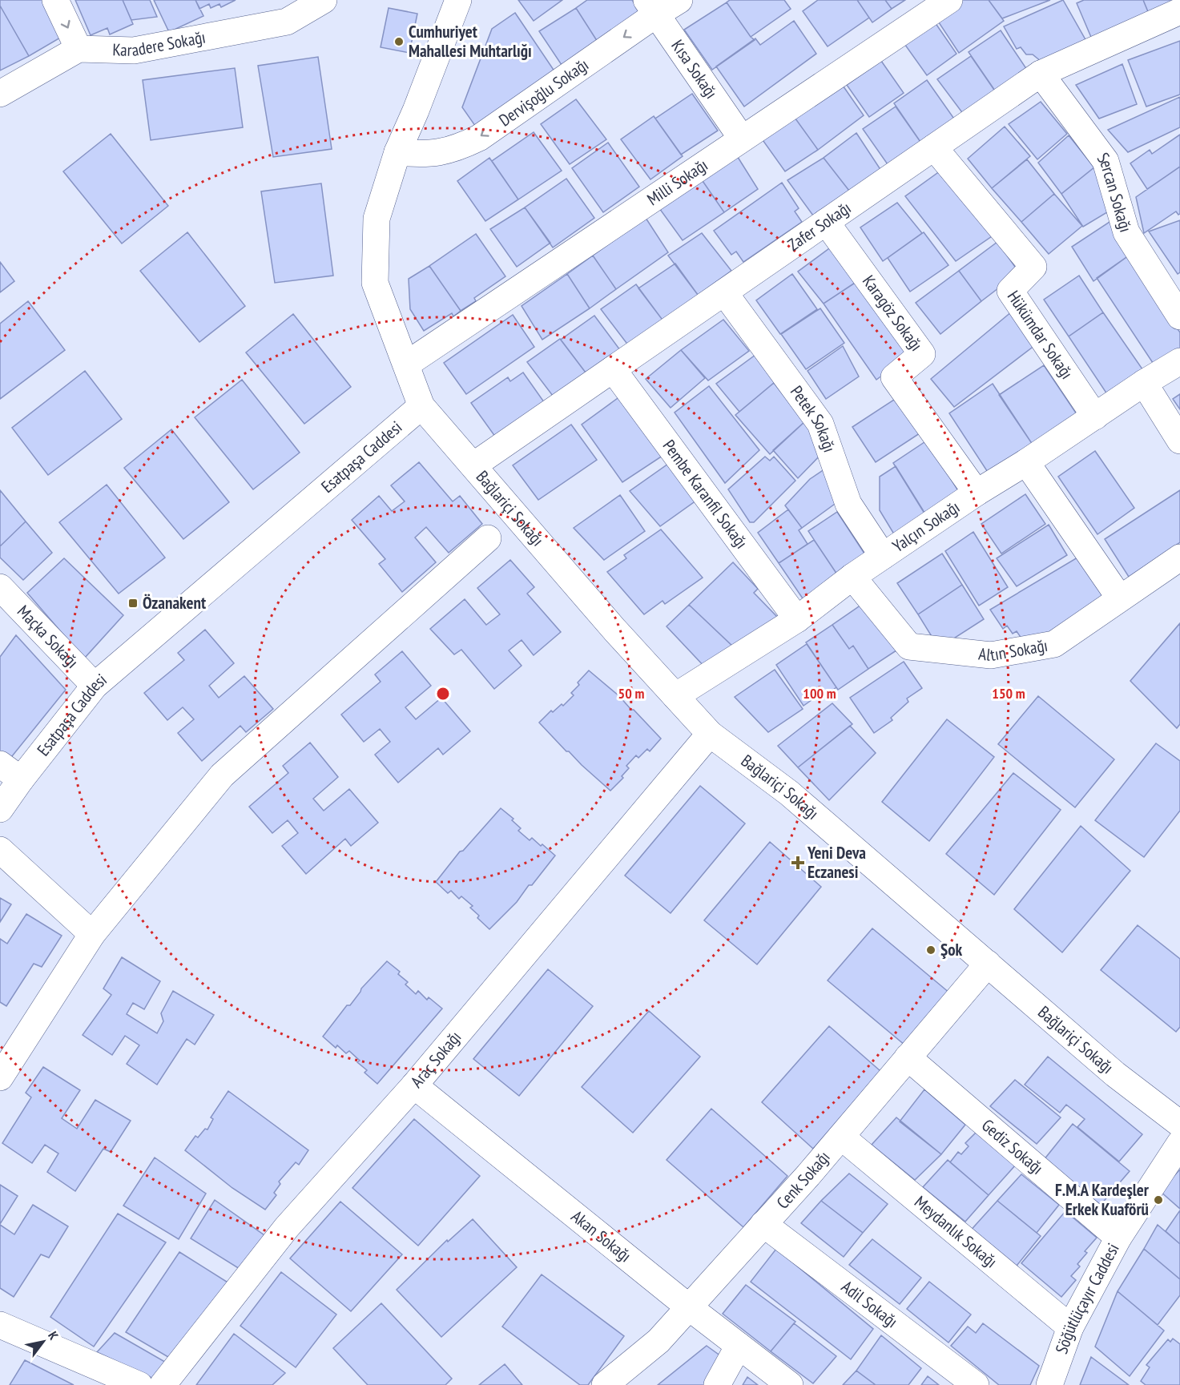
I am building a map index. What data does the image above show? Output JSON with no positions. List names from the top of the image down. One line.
{"streets":{"street":["Karadere Sokağı","Kısa Sokağı","Dervişoğlu Sokağı","Milli Sokağı","Sercan Sokağı","Zafer Sokağı","Karagöz Sokağı","Hükümdar Sokağı","Petek Sokağı","Esatpaşa Caddesi","Pembe Karanfil Sokağı","Bağlariçi Sokağı","Yalçın Sokağı","Maçka Sokağı","Altın Sokağı","Araç Sokağı","Gediz Sokağı","Cenk Sokağı","Meydanlık Sokağı","Akan Sokağı","Söğütlüçayır Caddesi","Adil Sokağı"]},"crossings":[["Kısa Sokağı","Dervişoğlu Sokağı"],["Kısa Sokağı","Milli Sokağı"],["Sercan Sokağı","Zafer Sokağı"],["Zafer Sokağı","Karagöz Sokağı"],["Zafer Sokağı","Hükümdar Sokağı"],["Zafer Sokağı","Petek Sokağı"],["Zafer Sokağı","Pembe Karanfil Sokağı"],["Zafer Sokağı","Bağlariçi Sokağı"],["Karagöz Sokağı","Yalçın Sokağı"],["Hükümdar Sokağı","Yalçın Sokağı"],["Petek Sokağı","Yalçın Sokağı"],["Esatpaşa Caddesi","Bağlariçi Sokağı"],["Esatpaşa Caddesi","Maçka Sokağı"],["Pembe Karanfil Sokağı","Yalçın Sokağı"],["Bağlariçi Sokağı","Yalçın Sokağı"],["Bağlariçi Sokağı","Araç Sokağı"],["Bağlariçi Sokağı","Cenk Sokağı"],["Yalçın Sokağı","Altın Sokağı"],["Araç Sokağı","Akan Sokağı"],["Gediz Sokağı","Cenk Sokağı"],["Gediz Sokağı","Söğütlüçayır Caddesi"],["Cenk Sokağı","Meydanlık Sokağı"],["Cenk Sokağı","Akan Sokağı"],["Cenk Sokağı","Adil Sokağı"],["Meydanlık Sokağı","Söğütlüçayır Caddesi"]],"one_way":["Dervişoğlu Sokağı"],"places":{"other":["Cumhuriyet Mahallesi Muhtarlığı","Şok","F.M.A Kardeşler Erkek Kuaförü"],"transit":["Özanakent"],"health":["Yeni Deva Eczanesi"]},"north":"top right","rings":["50 m","100 m","150 m"]}
